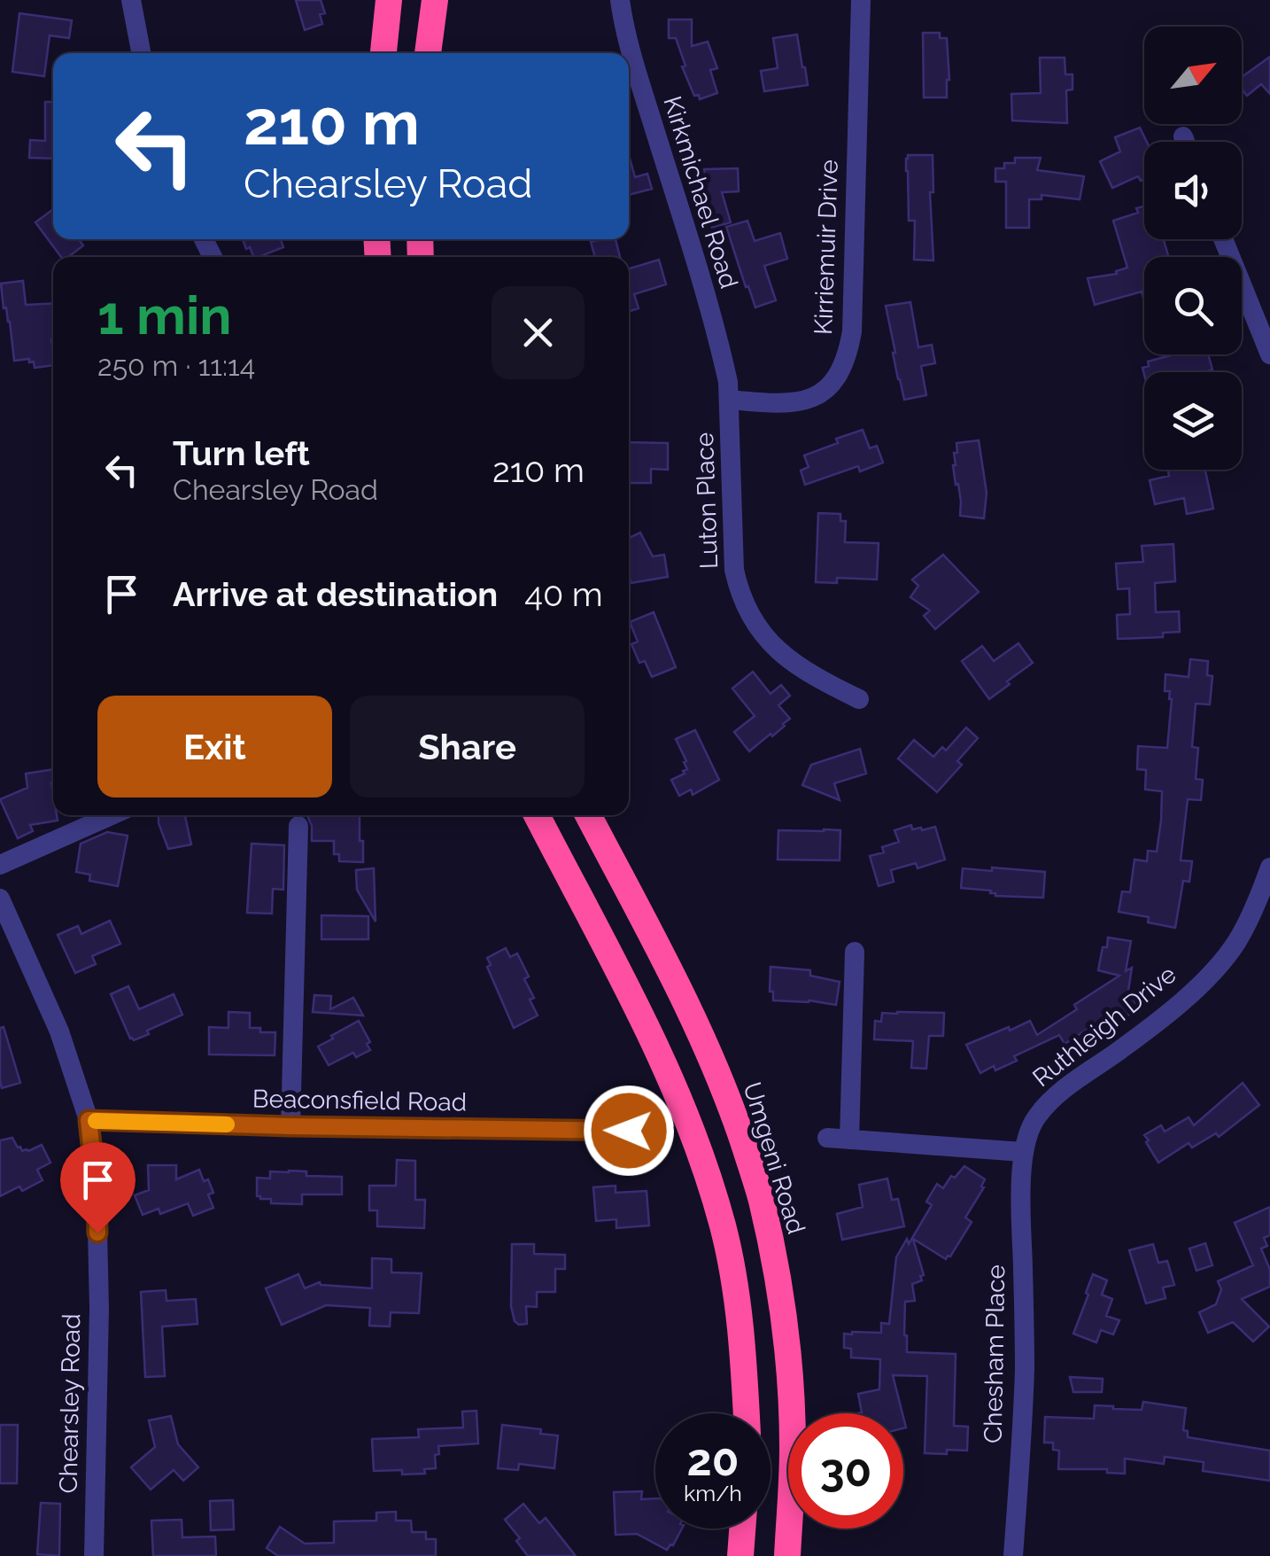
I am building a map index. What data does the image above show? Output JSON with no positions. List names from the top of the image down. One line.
{"streets":{"highway":["Umgeni Road"],"street":["Kirkmichael Road","Kirriemuir Drive","Luton Place","Ruthleigh Drive","Beaconsfield Road","Chesham Place","Chearsley Road"]},"crossings":[["Kirkmichael Road","Kirriemuir Drive"],["Kirkmichael Road","Luton Place"],["Kirriemuir Drive","Luton Place"],["Ruthleigh Drive","Chesham Place"],["Beaconsfield Road","Chearsley Road"]],"north":"top right","page":{"turn":["210 m","Chearsley Road"],"heading":["1 min","250 m · 11:14"],"list":[{"name":"Turn left","note":"Chearsley Road","value":"210 m"},{"name":"Arrive at destination","value":"40 m"}],"buttons":["Exit","Share"],"speed":"20 km/h","limit":"30"}}
